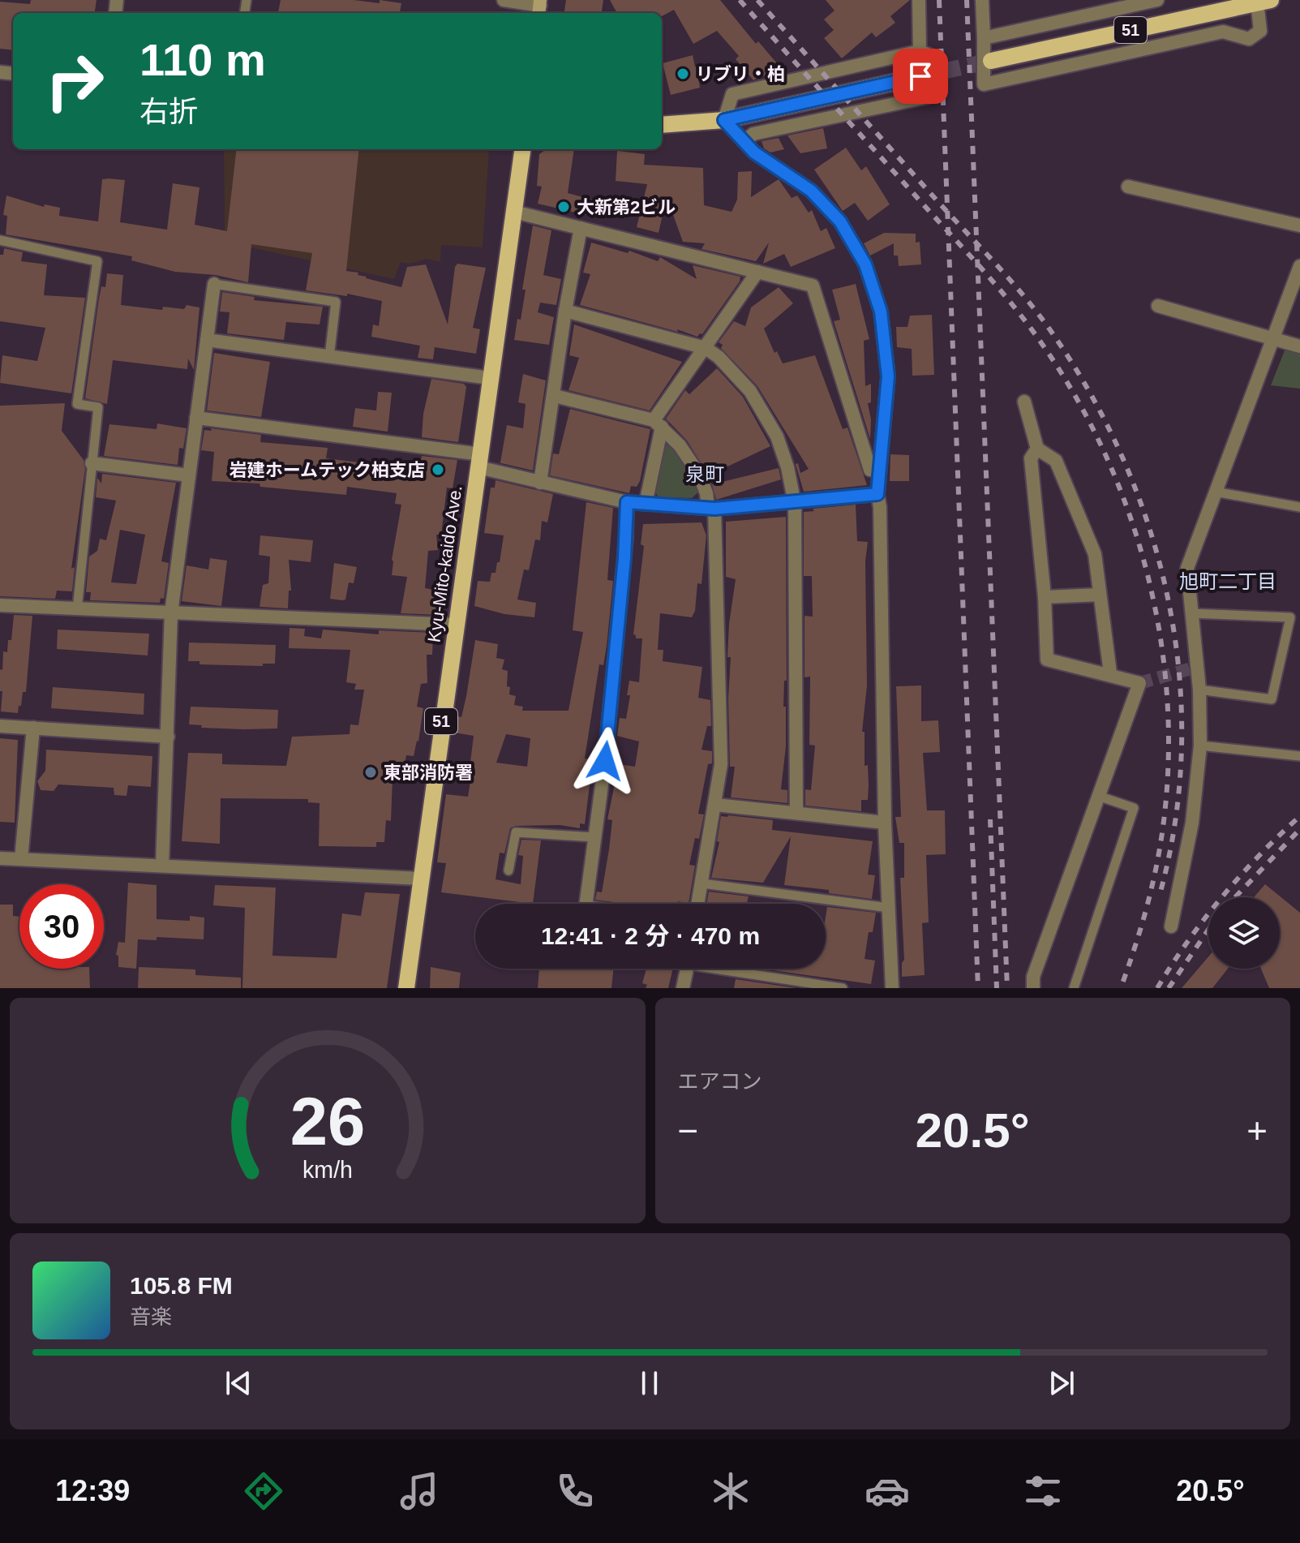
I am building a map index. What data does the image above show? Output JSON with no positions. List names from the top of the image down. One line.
{"streets":{"main road":["51","Kyu-Mito-kaido Ave."]},"districts":["泉町","旭町二丁目"],"places":["リブリ・柏","大新第2ビル","岩建ホームテック柏支店","東部消防署"],"page":{"turn":["110 m","右折"],"limit":"30","trip":"12:41 · 2 分 · 470 m","tile":"エアコン","heat":["−","20.5°","+"],"song":["105.8 FM","音楽"],"tabs":["12:39","20.5°"],"gauge":["26","km/h"]}}
